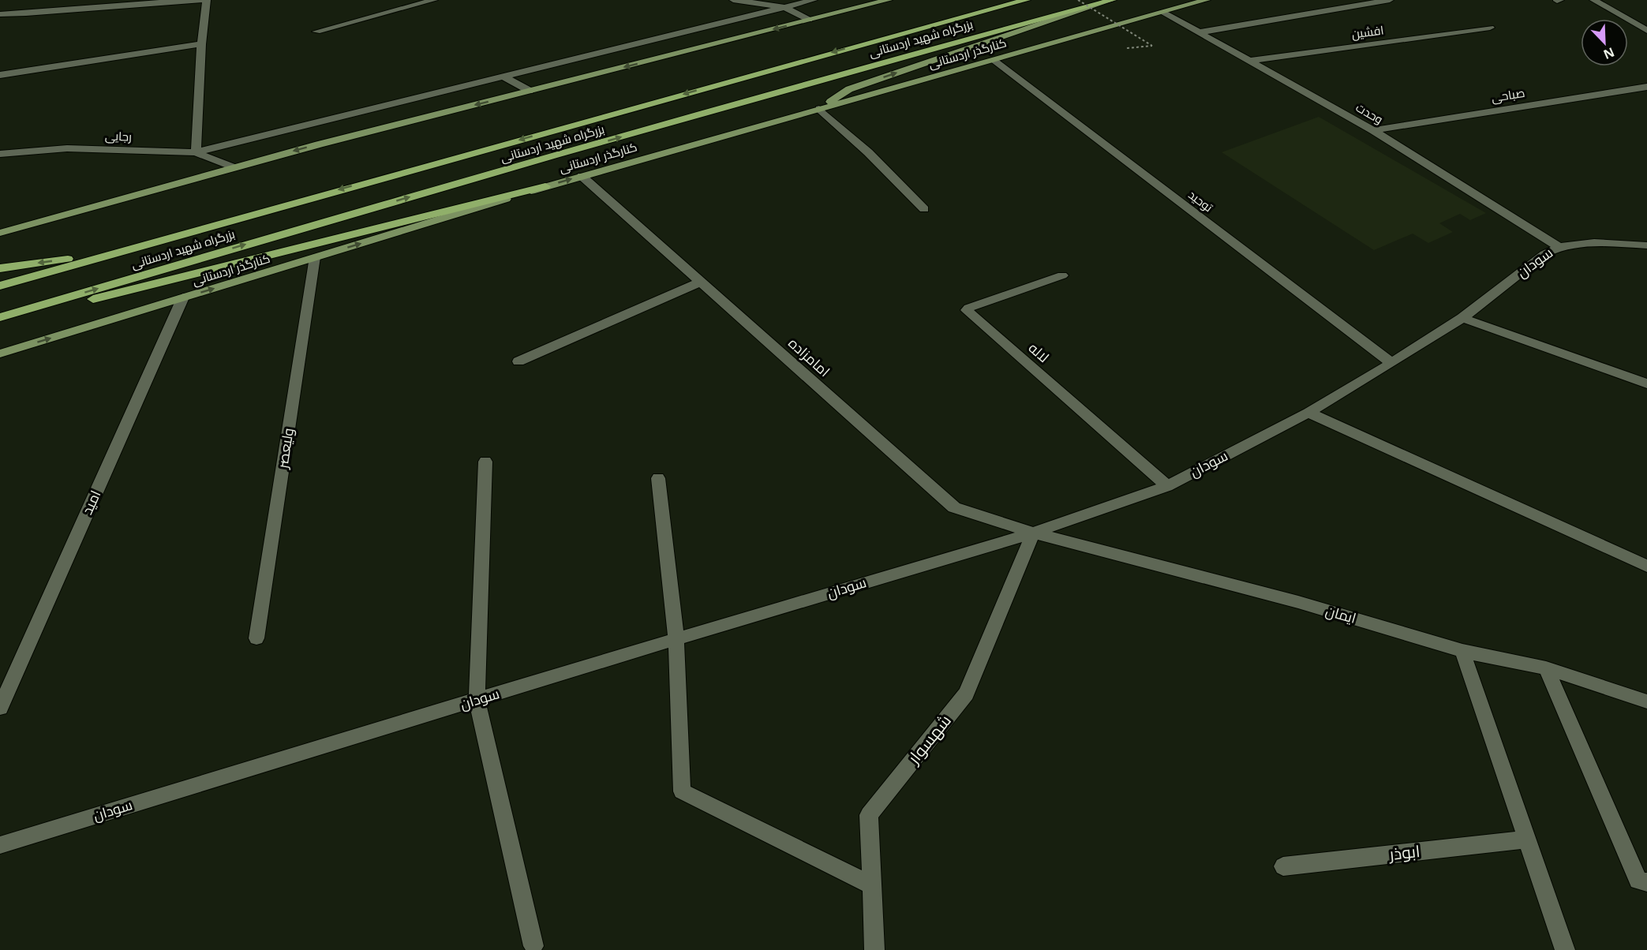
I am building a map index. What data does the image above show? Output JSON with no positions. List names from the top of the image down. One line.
{"streets":{"highway":["بزرگراه شهید اردستانی"],"main road":["کنارگذر اردستانی"],"street":["افشین","صباحی","وحدت","رجایی","توحید","سودان","لاله","امامزاده","ولیعصر","امید","ایمان","شهسوار","ابوذر"]},"crossings":[["افشین","وحدت"],["کنارگذر اردستانی","وحدت"],["کنارگذر اردستانی","توحید"],["کنارگذر اردستانی","امامزاده"],["کنارگذر اردستانی","ولیعصر"],["کنارگذر اردستانی","امید"],["صباحی","وحدت"],["وحدت","سودان"],["توحید","سودان"],["سودان","لاله"],["سودان","امامزاده"],["سودان","ایمان"],["سودان","شهسوار"],["امامزاده","ایمان"],["امامزاده","شهسوار"],["ایمان","شهسوار"]],"north":"bottom right"}
